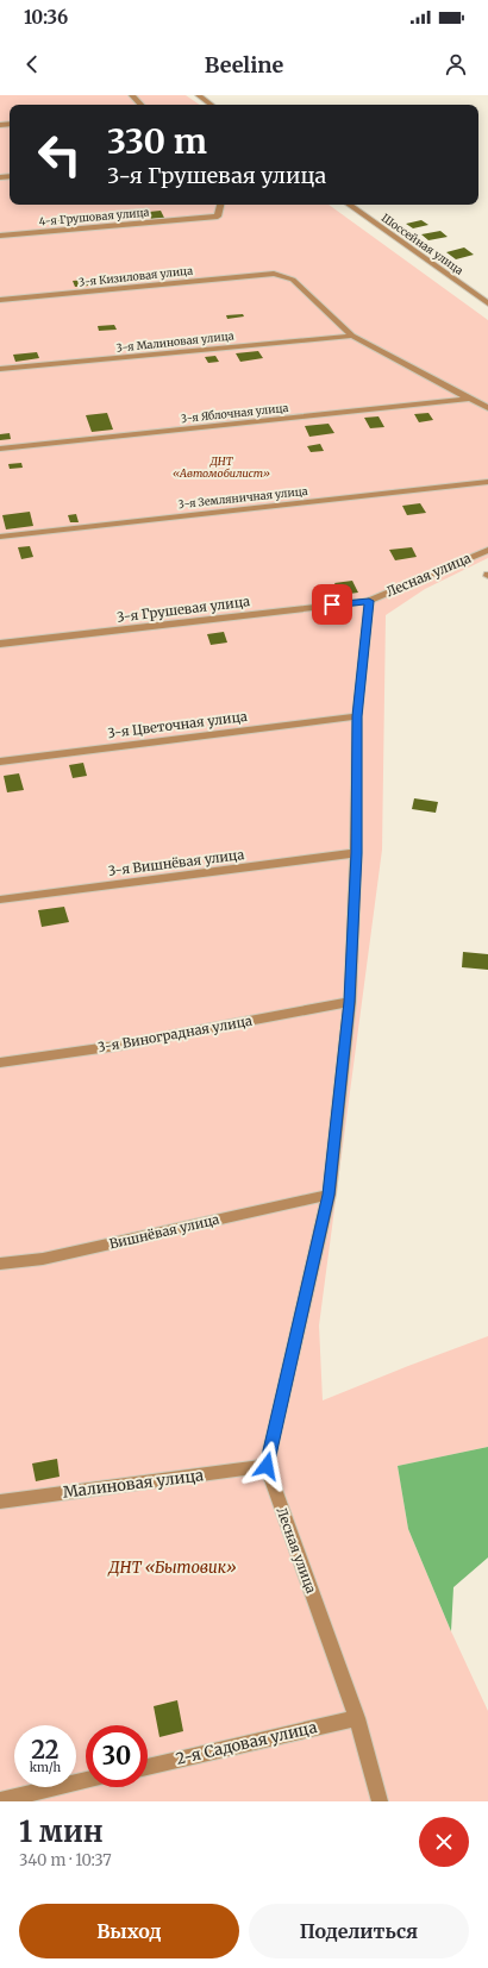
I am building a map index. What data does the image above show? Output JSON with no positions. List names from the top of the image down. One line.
{"streets":{"street":["4-я Грушовая улица","Шоссейная улица","3-я Кизиловая улица","3-я Малиновая улица","3-я Яблочная улица","3-я Земляничная улица","Лесная улица","3-я Грушевая улица","3-я Цветочная улица","3-я Вишнёвая улица","3-я Виноградная улица","Вишнёвая улица","Малиновая улица","2-я Садовая улица"]},"crossings":[["3-я Кизиловая улица","3-я Малиновая улица"],["Лесная улица","3-я Грушевая улица"],["Лесная улица","Малиновая улица"],["Лесная улица","2-я Садовая улица"]],"parks":["ДНТ «Автомобилист»","ДНТ «Бытовик»"],"page":{"status":"10:36","header":"Beeline","turn":["330 m","3-я Грушевая улица"],"speed":"22 km/h","limit":"30","heading":["1 мин","340 m · 10:37"],"buttons":["Выход","Поделиться"]}}
